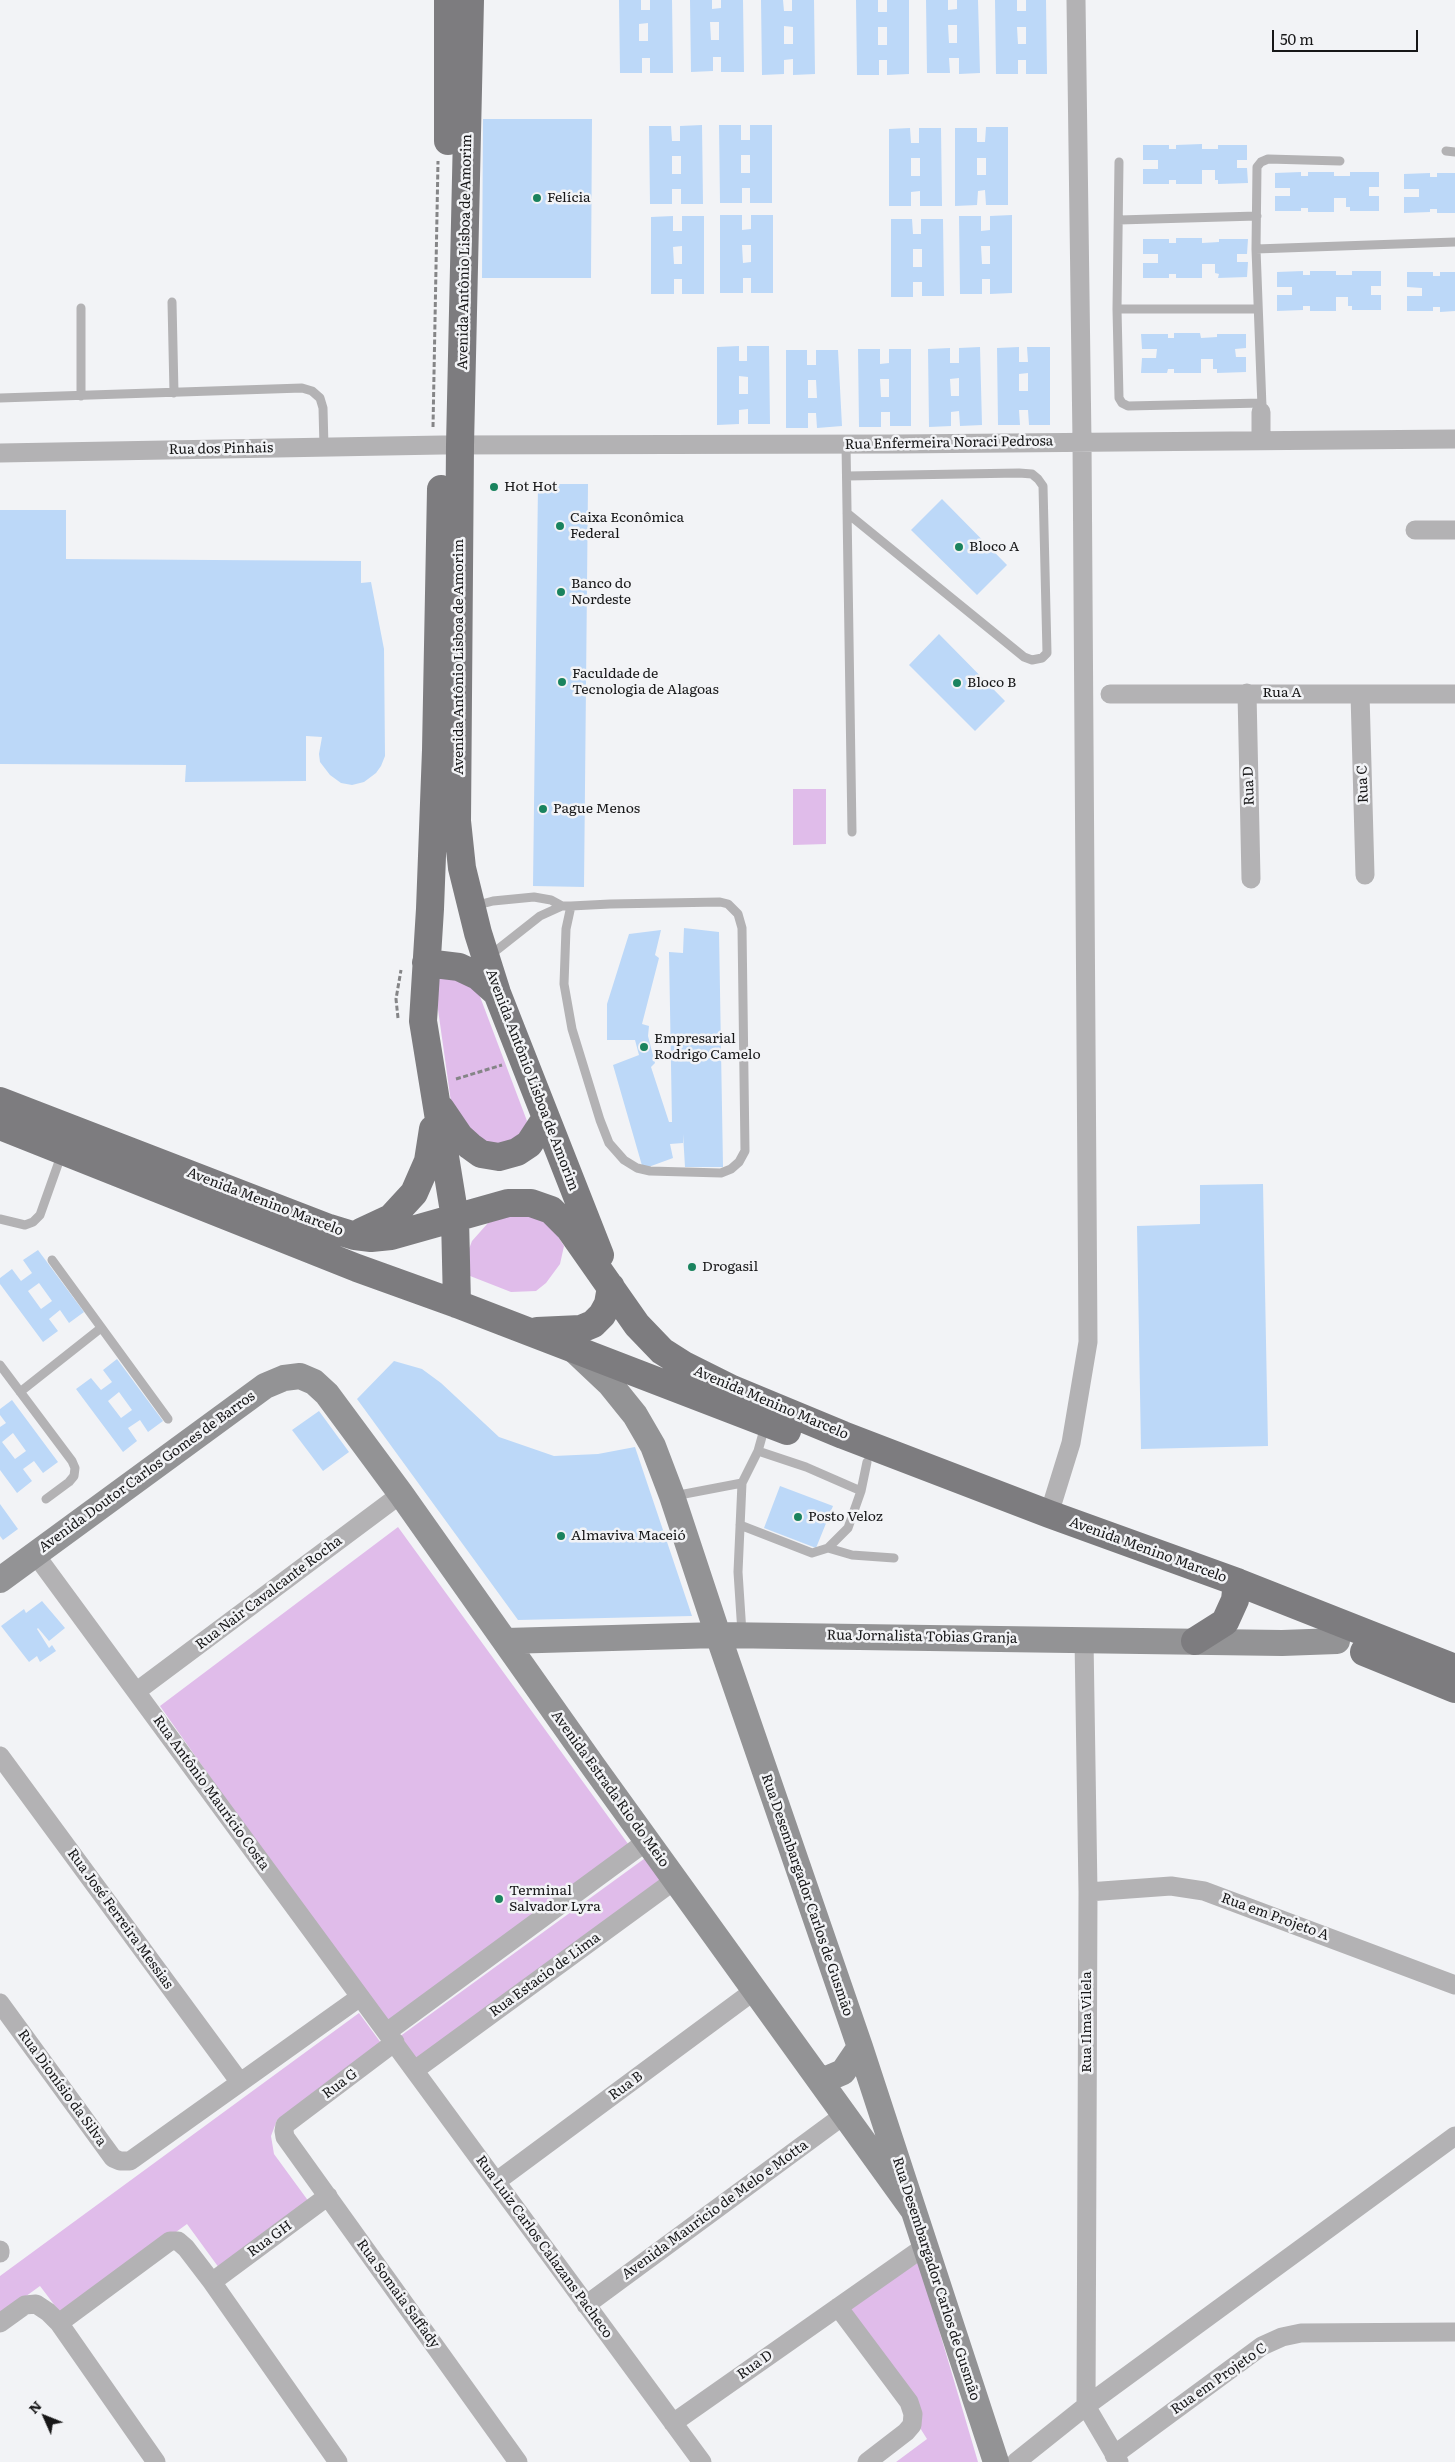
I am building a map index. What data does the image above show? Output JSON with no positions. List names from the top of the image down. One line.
{"streets":{"main road":["Avenida Antônio Lisboa de Amorim","Avenida Menino Marcelo"],"street":["Rua Enfermeira Noraci Pedrosa","Rua dos Pinhais","Rua A","Rua C","Rua D","Avenida Doutor Carlos Gomes de Barros","Rua Nair Cavalcante Rocha","Rua Jornalista Tobias Granja","Avenida Estrada Rio do Meio","Rua Antônio Maurício Costa","Rua Desembargador Carlos de Gusmão","Rua em Projeto A","Rua José Ferreira Messias","Rua Estacio de Lima","Rua Ilma Vilela","Rua G","Rua B","Rua Dionísio da Silva","Avenida Mauricio de Melo e Motta","Rua GH","Rua Luiz Carlos Calazans Pacheco","Rua Somaia Saffady","Rua em Projeto C"]},"crossings":[["Avenida Antônio Lisboa de Amorim","Rua Enfermeira Noraci Pedrosa"],["Avenida Antônio Lisboa de Amorim","Rua dos Pinhais"],["Avenida Antônio Lisboa de Amorim","Avenida Menino Marcelo"],["Rua Enfermeira Noraci Pedrosa","Rua dos Pinhais"],["Rua A","Rua C"],["Rua A","Rua D"],["Rua D","Rua Desembargador Carlos de Gusmão"],["Rua D","Rua Luiz Carlos Calazans Pacheco"],["Avenida Menino Marcelo","Rua Jornalista Tobias Granja"],["Avenida Menino Marcelo","Rua Desembargador Carlos de Gusmão"],["Avenida Doutor Carlos Gomes de Barros","Avenida Estrada Rio do Meio"],["Avenida Doutor Carlos Gomes de Barros","Rua Antônio Maurício Costa"],["Rua Nair Cavalcante Rocha","Avenida Estrada Rio do Meio"],["Rua Nair Cavalcante Rocha","Rua Antônio Maurício Costa"],["Rua Jornalista Tobias Granja","Avenida Estrada Rio do Meio"],["Rua Jornalista Tobias Granja","Rua Desembargador Carlos de Gusmão"],["Rua Jornalista Tobias Granja","Rua Ilma Vilela"],["Avenida Estrada Rio do Meio","Rua Desembargador Carlos de Gusmão"],["Avenida Estrada Rio do Meio","Rua Estacio de Lima"],["Avenida Estrada Rio do Meio","Rua G"],["Avenida Estrada Rio do Meio","Rua B"],["Avenida Estrada Rio do Meio","Avenida Mauricio de Melo e Motta"],["Rua Antônio Maurício Costa","Rua G"],["Rua Antônio Maurício Costa","Rua Luiz Carlos Calazans Pacheco"],["Rua em Projeto A","Rua Ilma Vilela"],["Rua José Ferreira Messias","Rua Dionísio da Silva"],["Rua Estacio de Lima","Rua Luiz Carlos Calazans Pacheco"],["Rua G","Rua Luiz Carlos Calazans Pacheco"],["Rua G","Rua Somaia Saffady"],["Rua B","Rua Luiz Carlos Calazans Pacheco"],["Avenida Mauricio de Melo e Motta","Rua Luiz Carlos Calazans Pacheco"],["Rua GH","Rua Somaia Saffady"]],"places":["Felícia","Hot Hot","Caixa Econômica Federal","Bloco A","Banco do Nordeste","Faculdade de Tecnologia de Alagoas","Bloco B","Pague Menos","Empresarial Rodrigo Camelo","Drogasil","Posto Veloz","Almaviva Maceió","Terminal Salvador Lyra"],"scale_bar":"50 m","north":"top left"}
